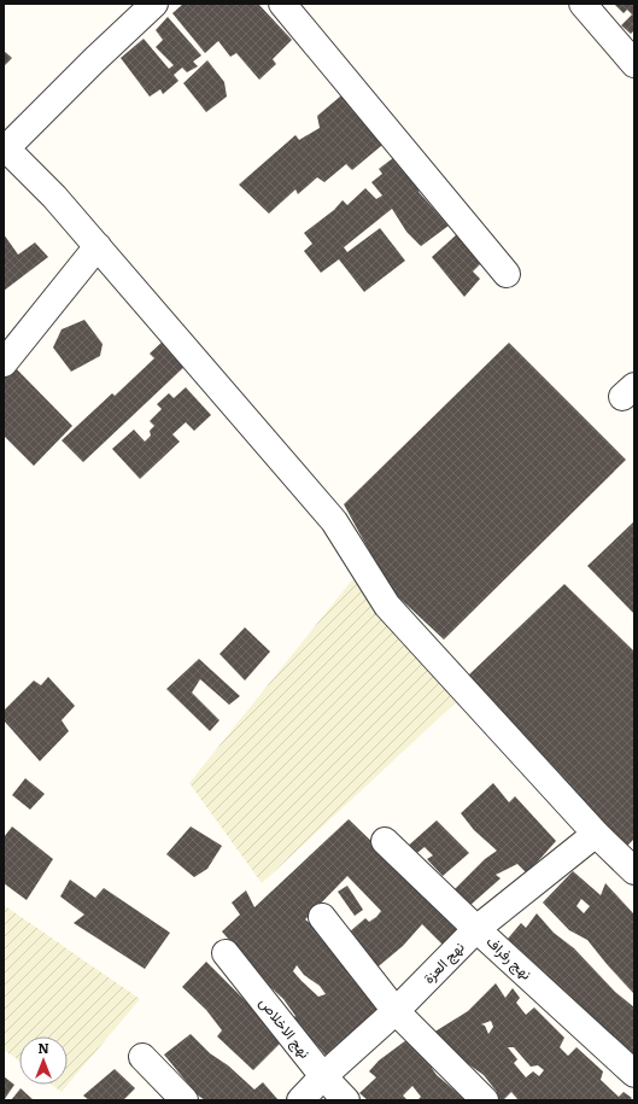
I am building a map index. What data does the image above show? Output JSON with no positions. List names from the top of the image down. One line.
{"streets":{"street":["نهج رفراف","نهج العزة","نهج الاخلاص"]},"crossings":[["نهج رفراف","نهج العزة"],["نهج العزة","نهج الاخلاص"]],"north":"top"}
